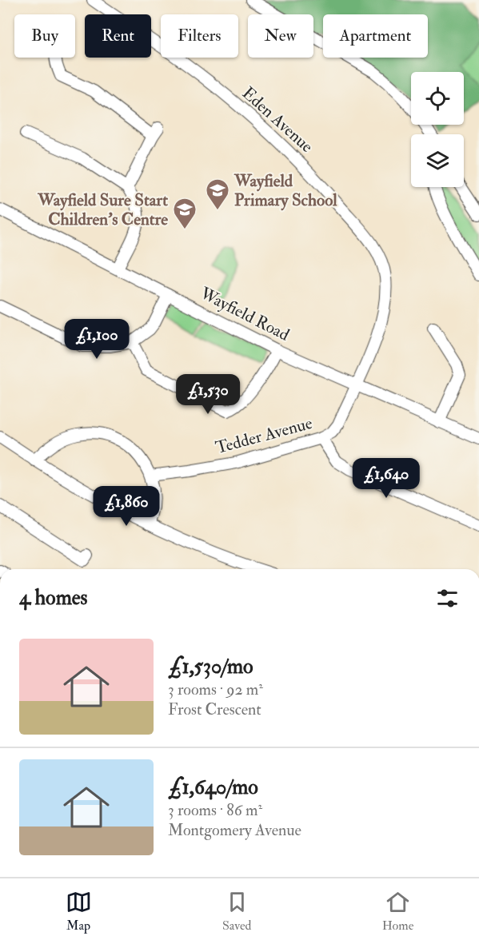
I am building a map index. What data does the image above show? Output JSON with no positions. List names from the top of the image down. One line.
{"streets":{"street":["Eden Avenue","Wayfield Road","Tedder Avenue"]},"crossings":[["Eden Avenue","Wayfield Road"],["Eden Avenue","Tedder Avenue"],["Wayfield Road","Tedder Avenue"]],"places":{"school or university":["Wayfield Primary School","Wayfield Sure Start Children’s Centre"]},"page":{"chip":["Buy","Rent","Filters","New","Apartment"],"price":["£1,100","£1,530","£1,640","£1,860"],"heading":"4 homes","list":[{"name":"£1,530/mo","note":"3 rooms · 92 m² · Frost Crescent"},{"name":"£1,640/mo","note":"3 rooms · 86 m² · Montgomery Avenue"}],"tabs":["Map","Saved","Home"]}}
